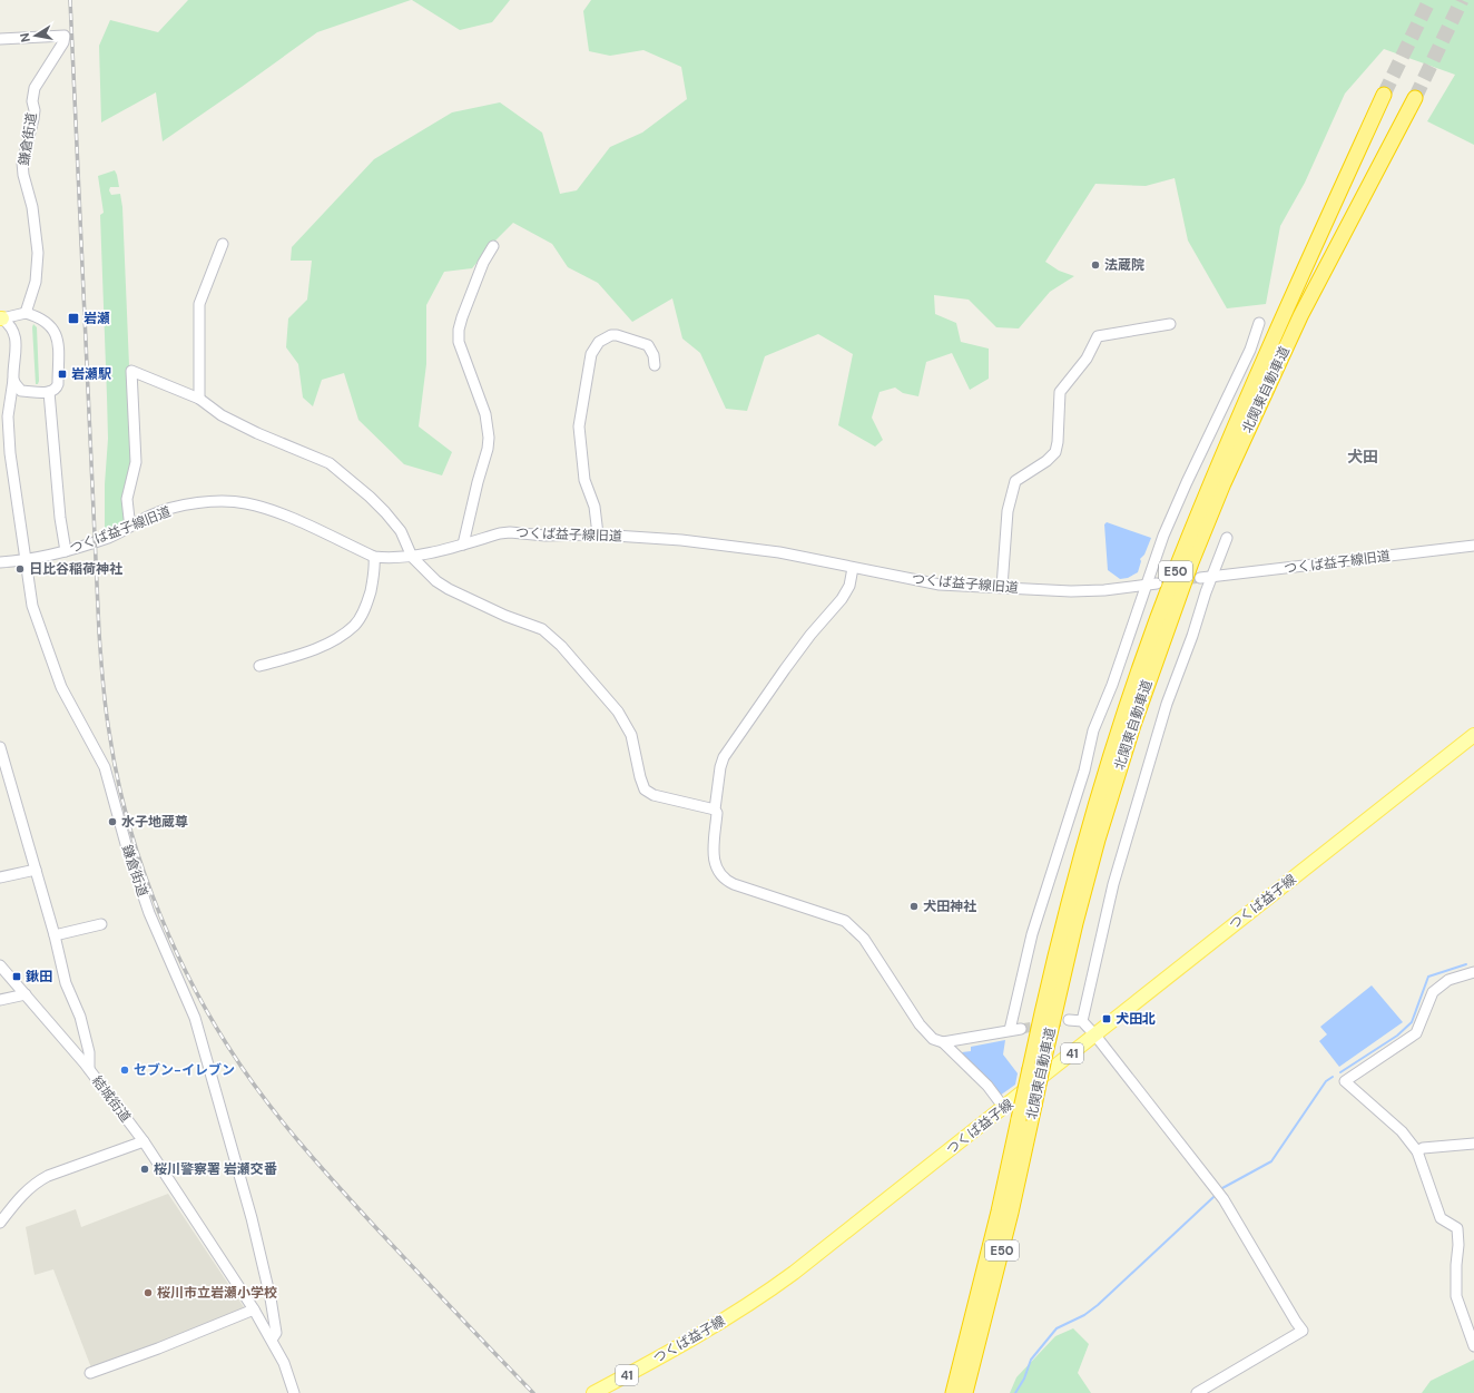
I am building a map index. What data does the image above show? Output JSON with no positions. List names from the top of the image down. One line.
{"streets":{"highway":["北関東自動車道","E50"],"main road":["つくば益子線","41"],"street":["鎌倉街道","つくば益子線旧道","結城街道"]},"crossings":[["鎌倉街道","つくば益子線旧道"],["鎌倉街道","結城街道"]],"districts":["犬田"],"places":{"other":["法蔵院","日比谷稲荷神社","水子地蔵尊","犬田神社","セブン-イレブン","桜川警察署 岩瀬交番","桜川市立岩瀬小学校"],"transit":["岩瀬","岩瀬駅","鍬田","犬田北"]},"north":"left"}
